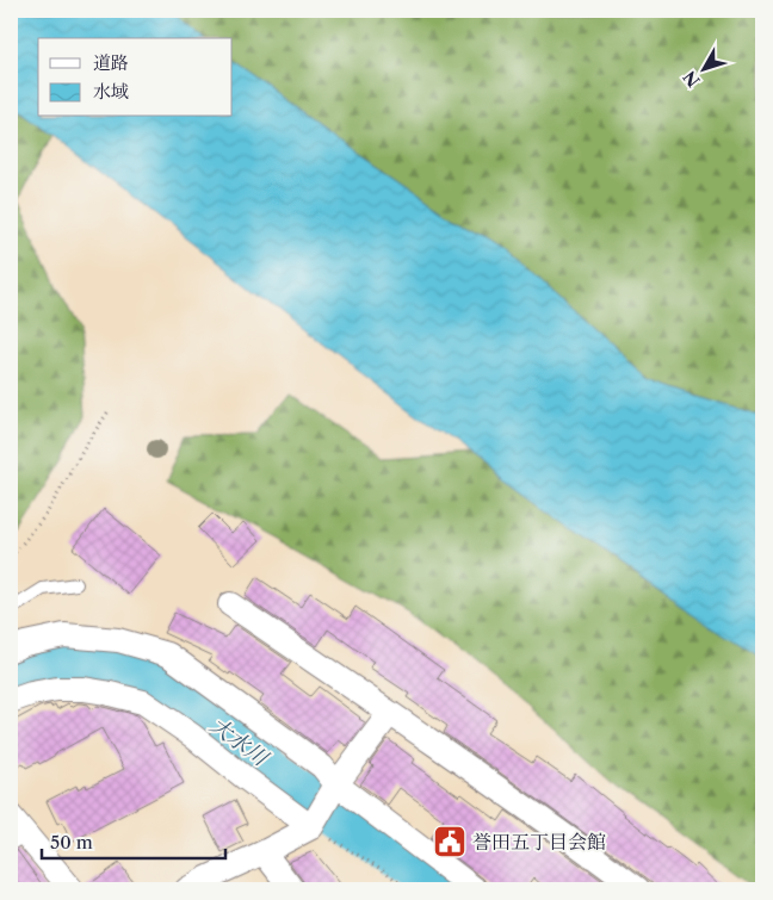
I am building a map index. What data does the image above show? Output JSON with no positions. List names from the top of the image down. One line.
{"water":["大水川"],"places":{"public building":["誉田五丁目会館"]},"legend":["道路","水域"],"scale_bar":"50 m","north":"bottom left"}
